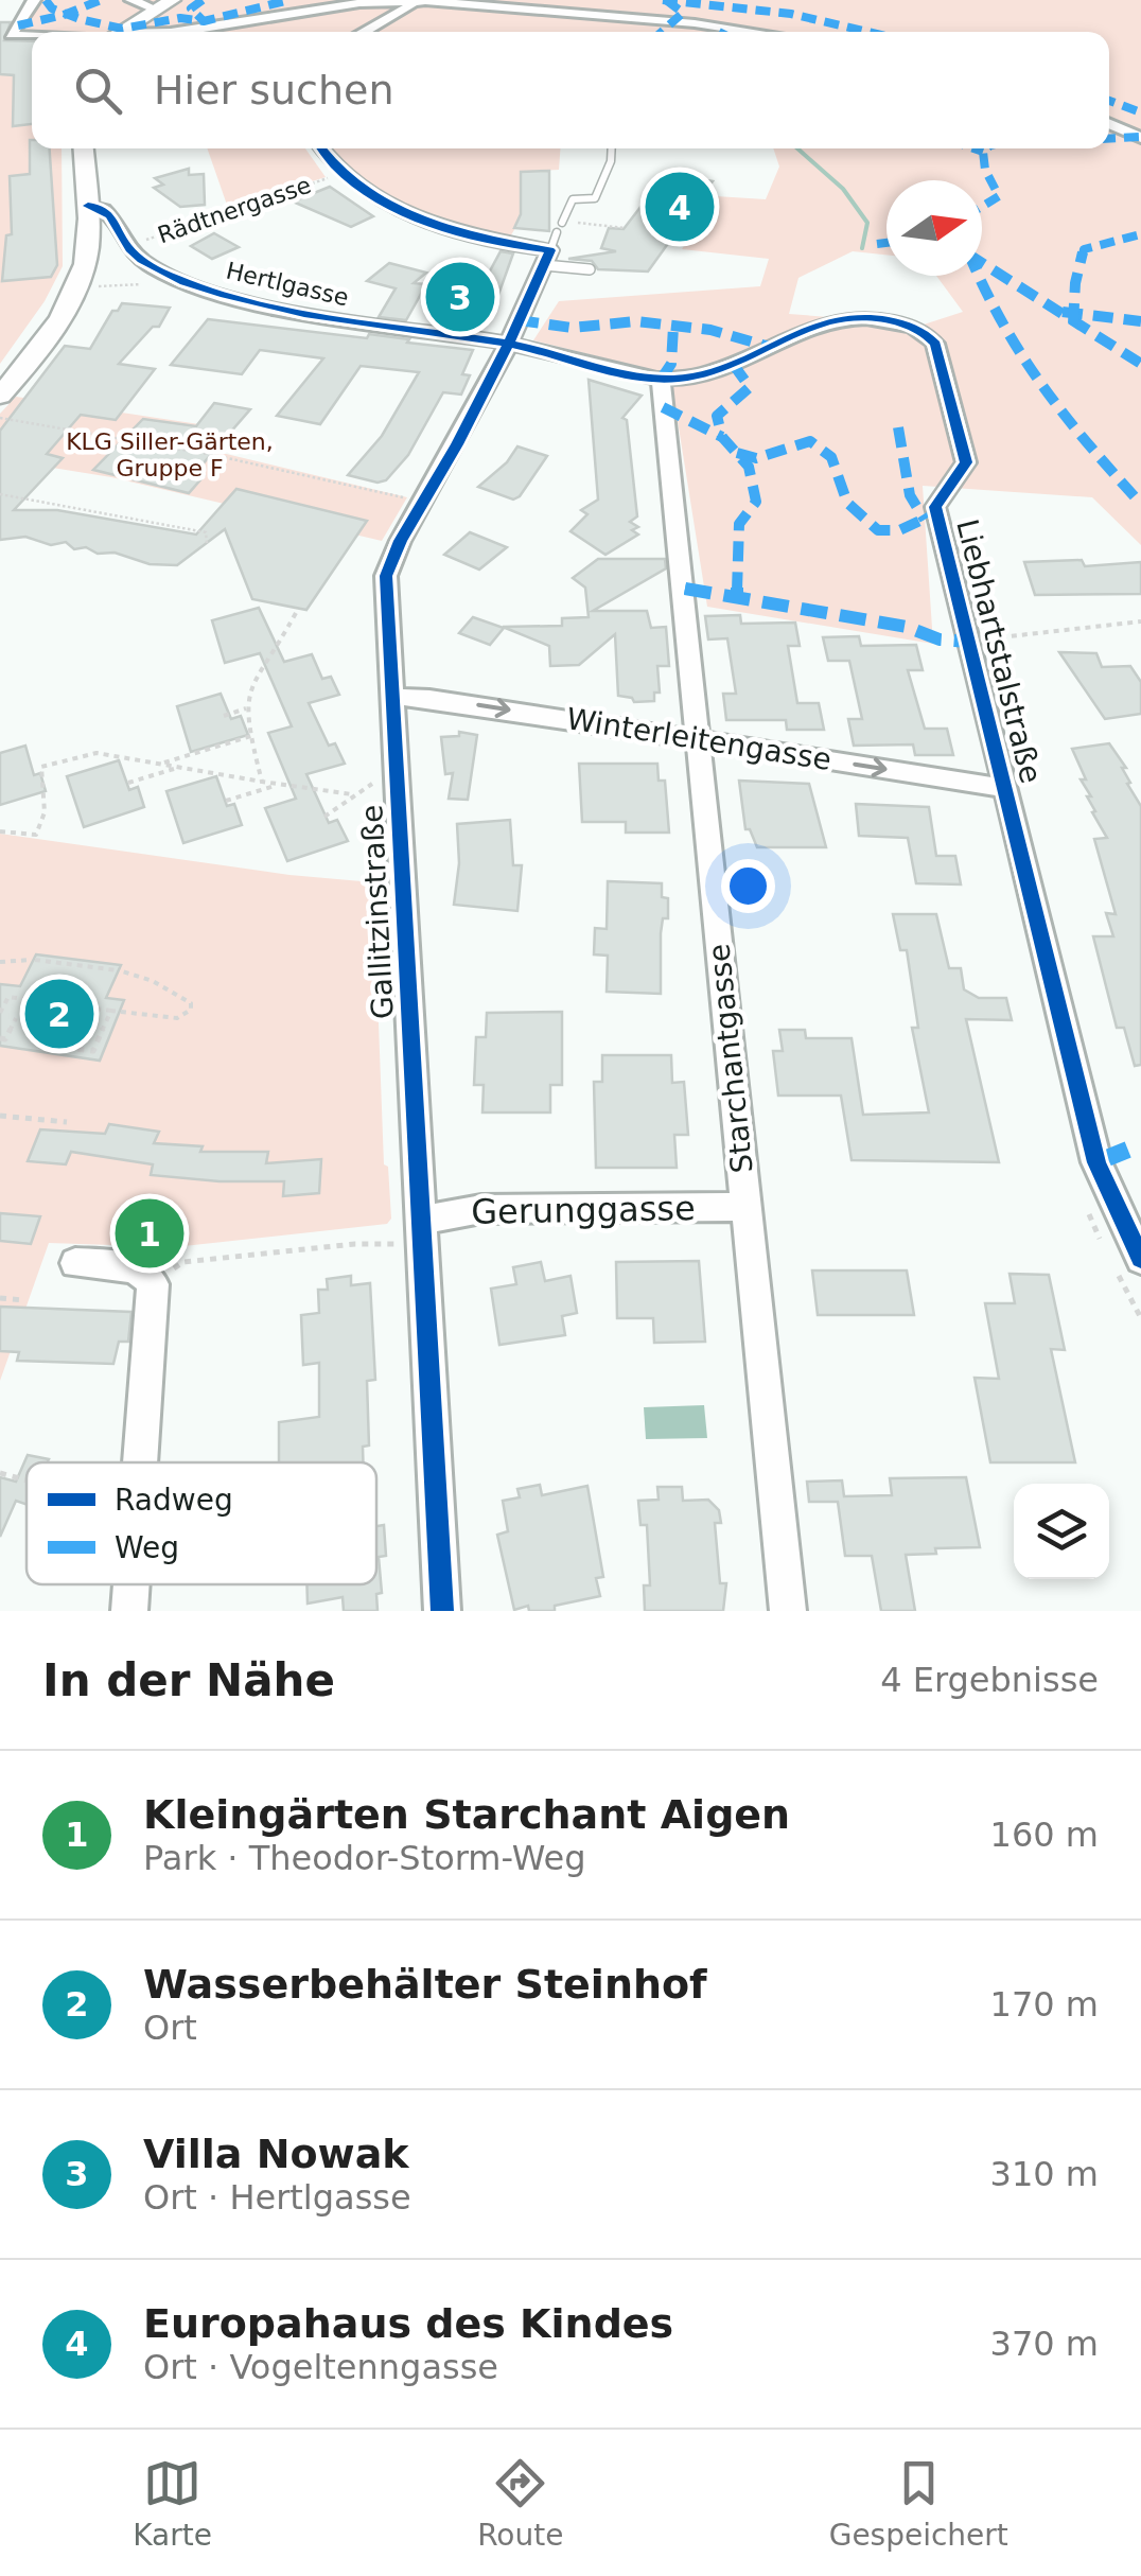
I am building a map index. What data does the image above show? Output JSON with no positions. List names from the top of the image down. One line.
{"streets":{"street":["Hertlgasse","Liebhartstalstraße","Winterleitengasse","Gallitzinstraße","Starchantgasse","Gerunggasse"],"cycle path":["Rädtnergasse"]},"crossings":[["Rädtnergasse","Hertlgasse"],["Hertlgasse","Liebhartstalstraße"],["Hertlgasse","Gallitzinstraße"],["Hertlgasse","Starchantgasse"],["Liebhartstalstraße","Winterleitengasse"],["Liebhartstalstraße","Starchantgasse"],["Winterleitengasse","Gallitzinstraße"],["Winterleitengasse","Starchantgasse"],["Gallitzinstraße","Gerunggasse"],["Starchantgasse","Gerunggasse"]],"one_way":["Winterleitengasse"],"parks":["KLG Siller-Gärten, Gruppe F"],"legend":["Radweg","Weg"],"north":"right","page":{"search":"Hier suchen","pins":["4","3","2","1"],"heading":["In der Nähe","4 Ergebnisse"],"list":[{"mark":"1","name":"Kleingärten Starchant Aigen","note":"Park · Theodor-Storm-Weg","value":"160 m"},{"mark":"2","name":"Wasserbehälter Steinhof","note":"Ort","value":"170 m"},{"mark":"3","name":"Villa Nowak","note":"Ort · Hertlgasse","value":"310 m"},{"mark":"4","name":"Europahaus des Kindes","note":"Ort · Vogeltenngasse","value":"370 m"}],"nav":["Karte","Route","Gespeichert"]}}
